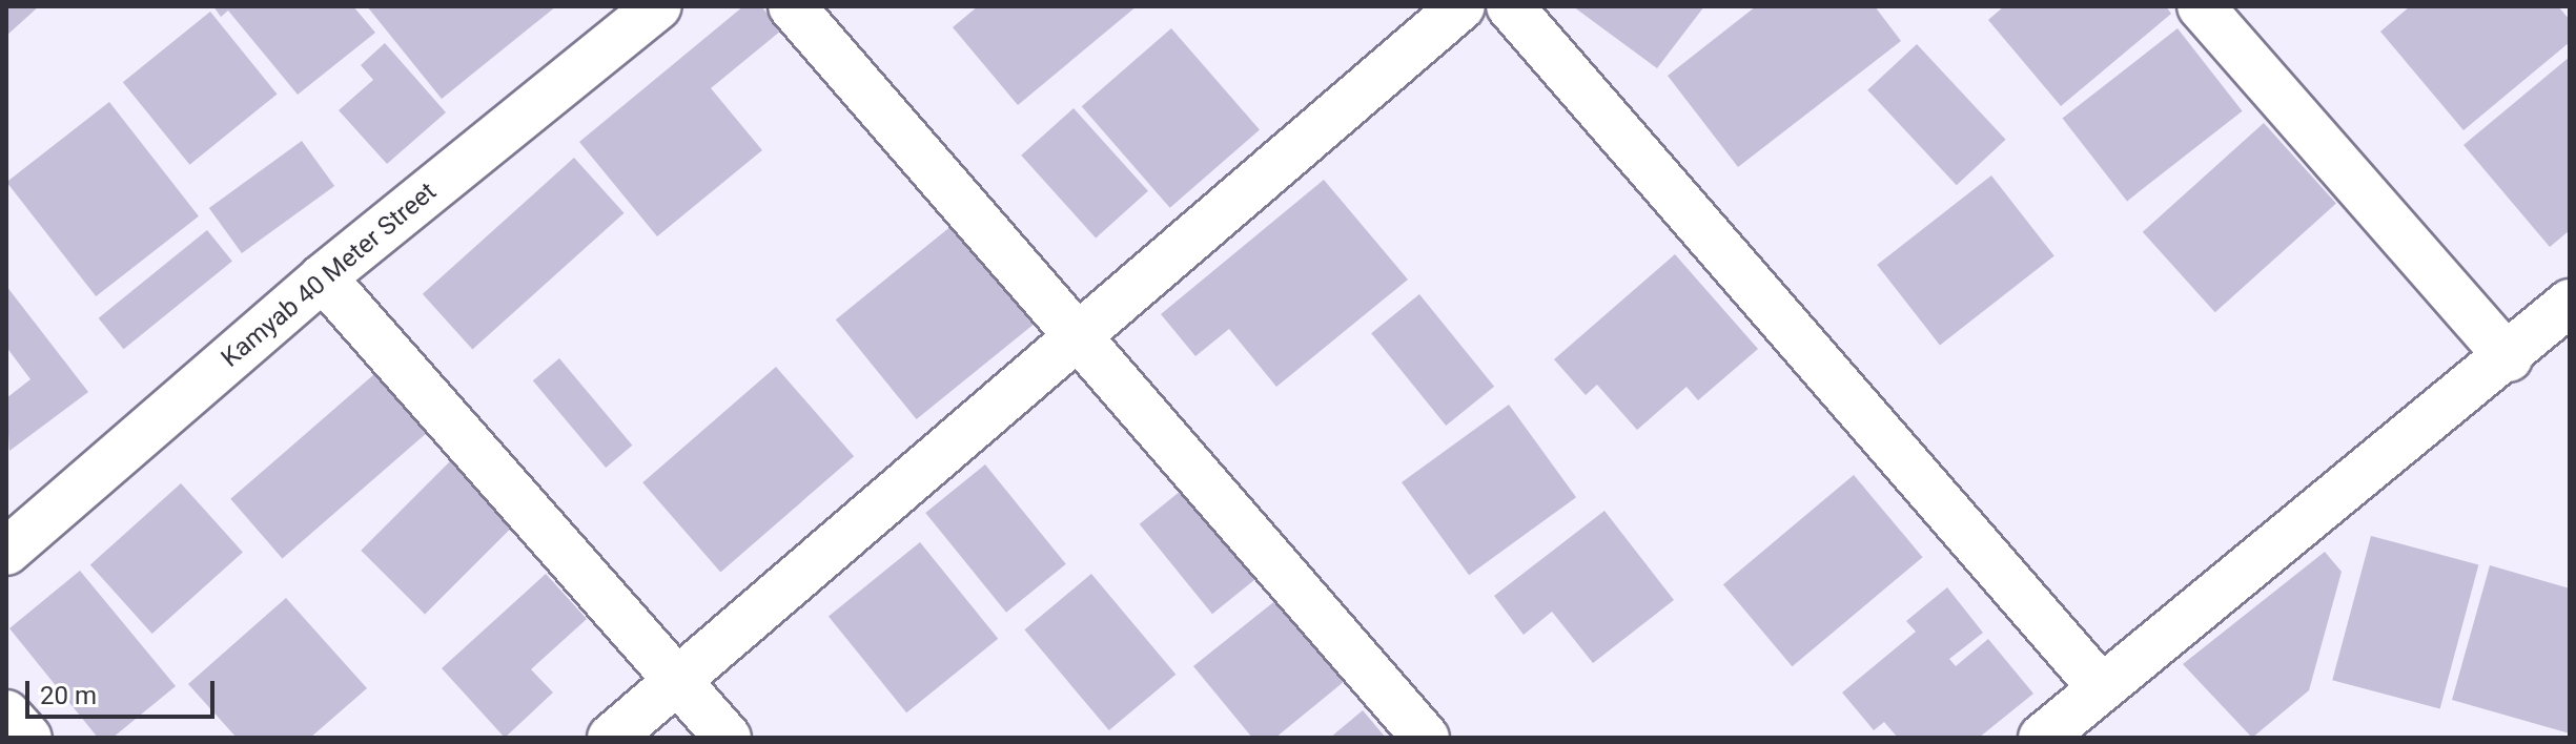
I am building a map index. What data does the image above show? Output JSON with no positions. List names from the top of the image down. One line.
{"streets":{"street":["Kamyab 40 Meter Street"]},"scale_bar":"20 m"}
